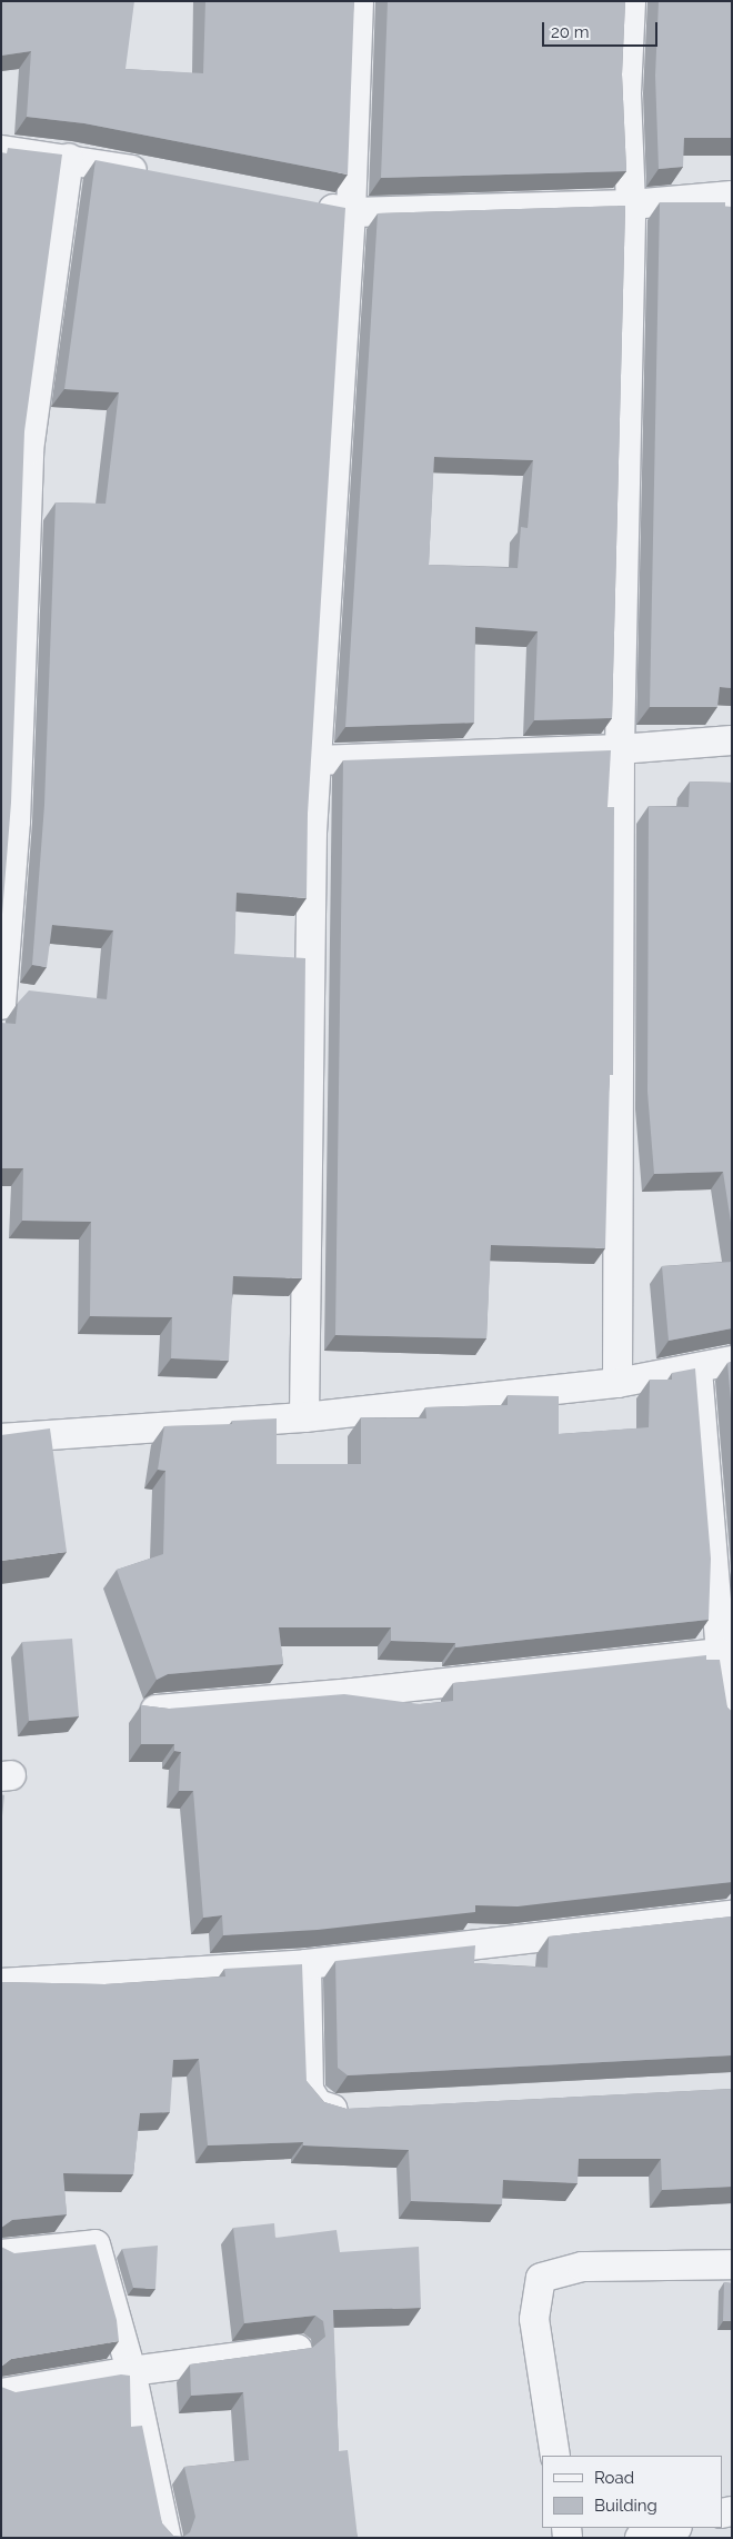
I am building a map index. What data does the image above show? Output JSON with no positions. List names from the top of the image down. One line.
{"legend":["Road","Building"],"scale_bar":"20 m"}
